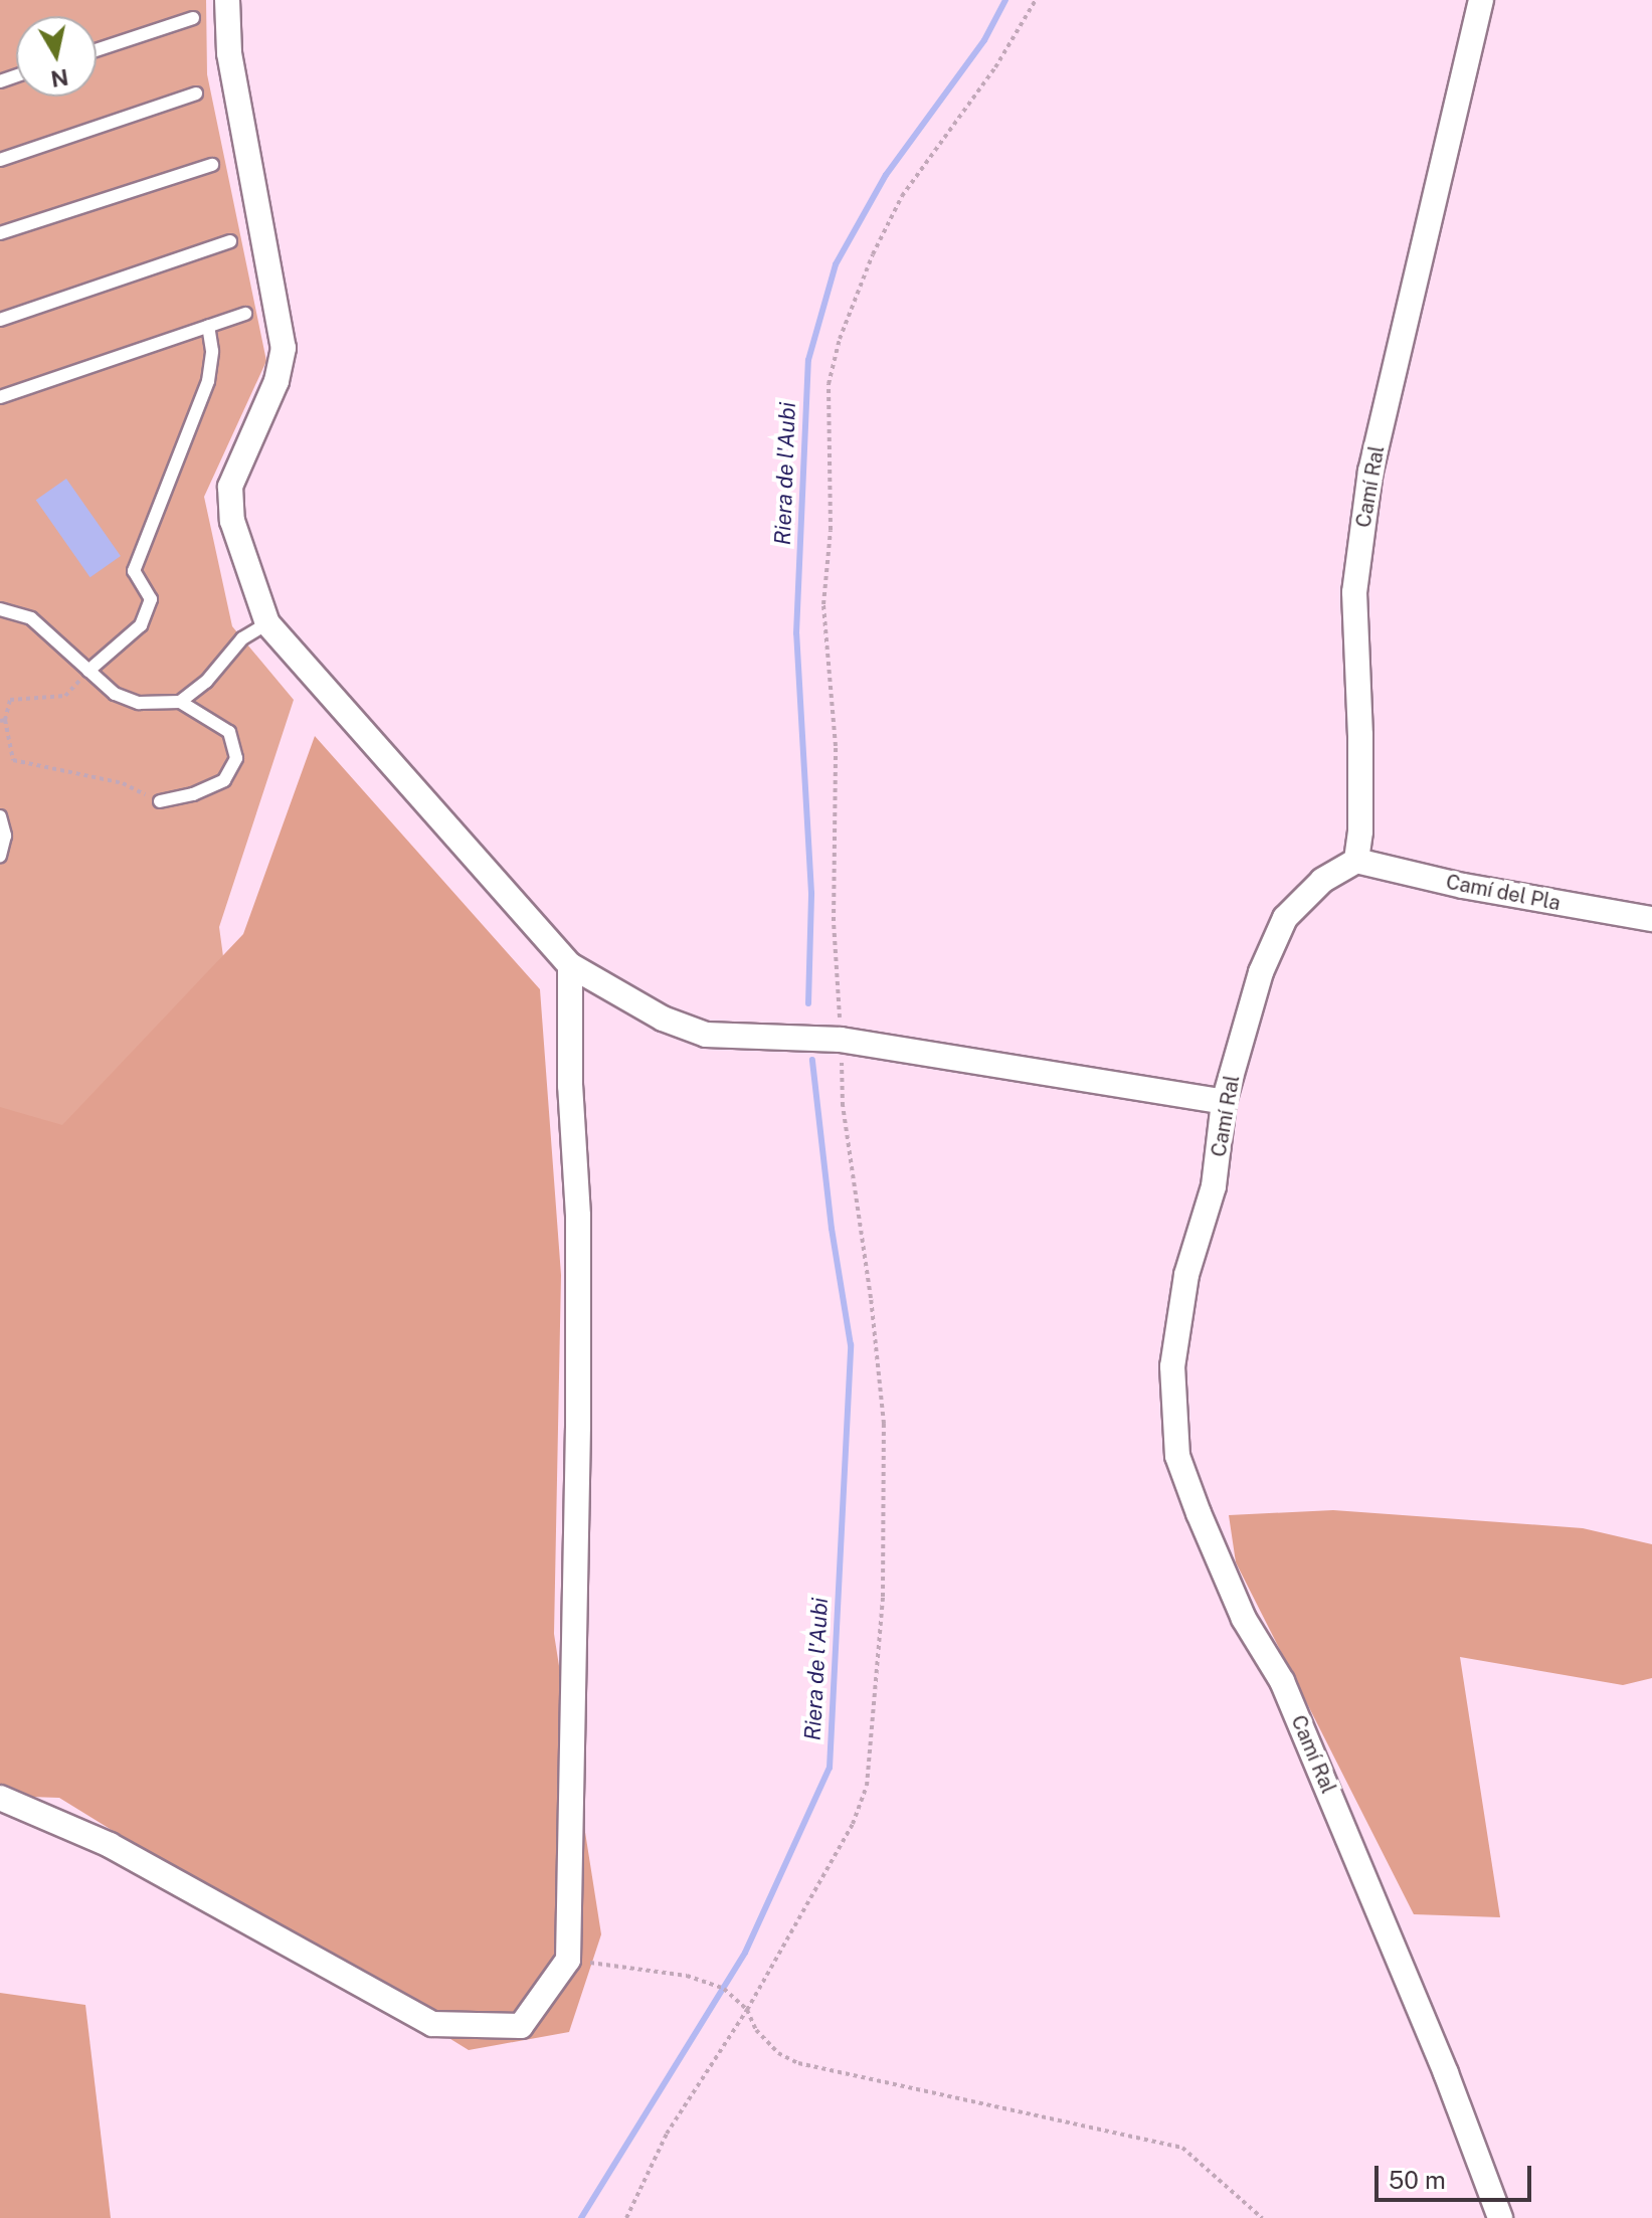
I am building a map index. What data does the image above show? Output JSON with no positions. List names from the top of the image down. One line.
{"streets":{"street":["Camí Ral","Camí del Pla"]},"crossings":[["Camí Ral","Camí del Pla"]],"water":["Riera de l'Aubi"],"scale_bar":"50 m","north":"bottom"}
